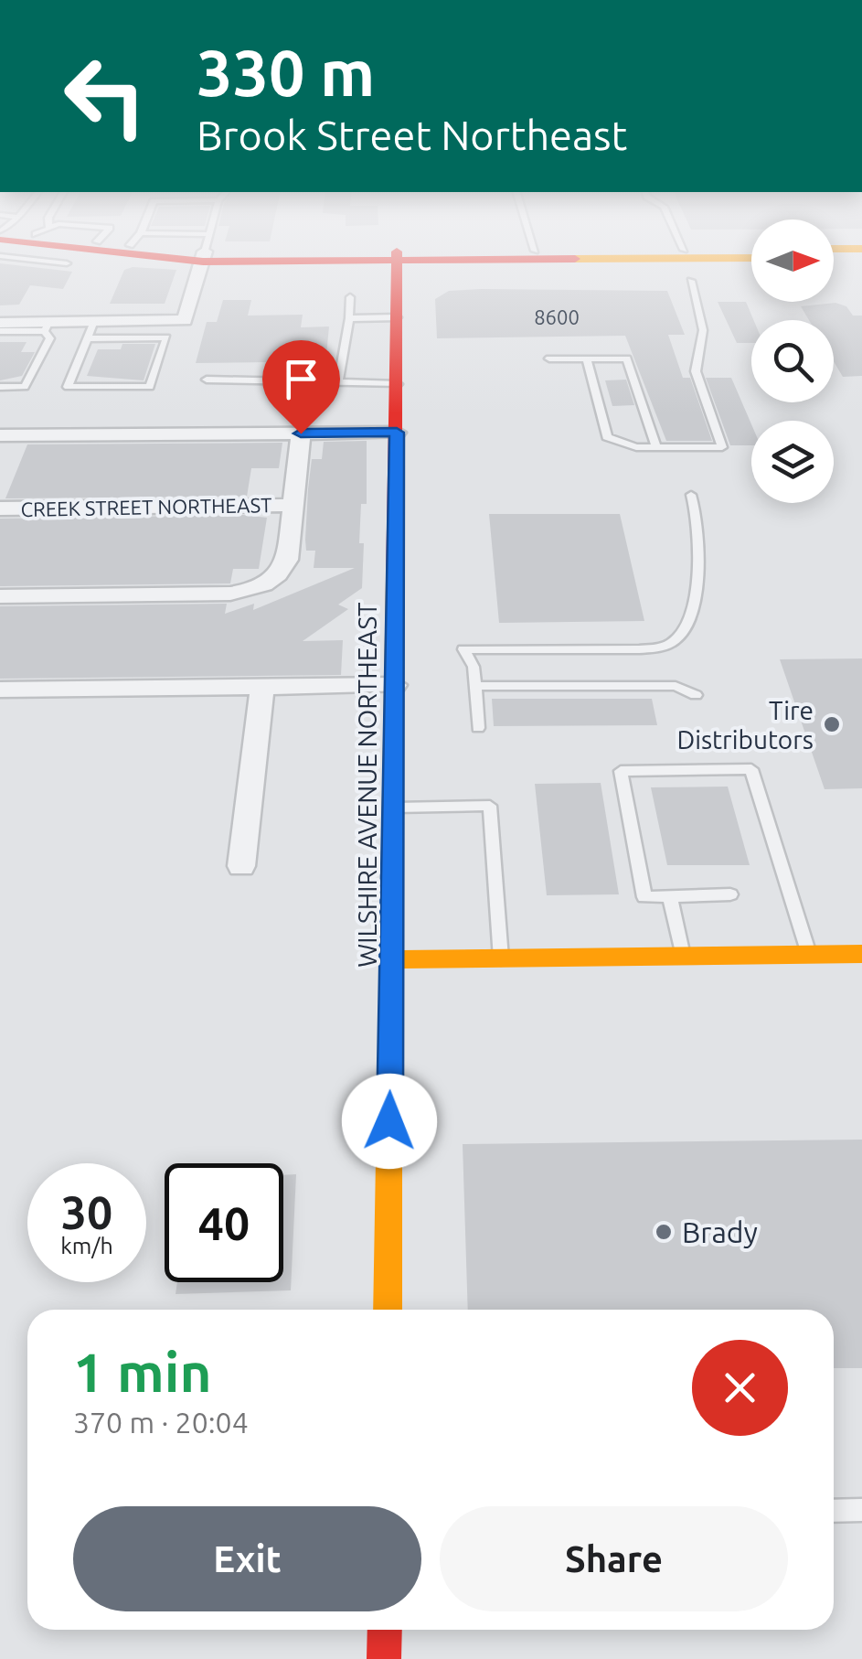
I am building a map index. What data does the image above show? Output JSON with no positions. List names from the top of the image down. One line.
{"streets":{"main road":["WILSHIRE AVENUE NORTHEAST"],"street":["CREEK STREET NORTHEAST"]},"places":["Tire Distributors","Brady"],"house_numbers":["8600"],"north":"right","page":{"turn":["330 m","Brook Street Northeast"],"speed":"30 km/h","limit":"40","heading":["1 min","370 m · 20:04"],"buttons":["Exit","Share"]}}
